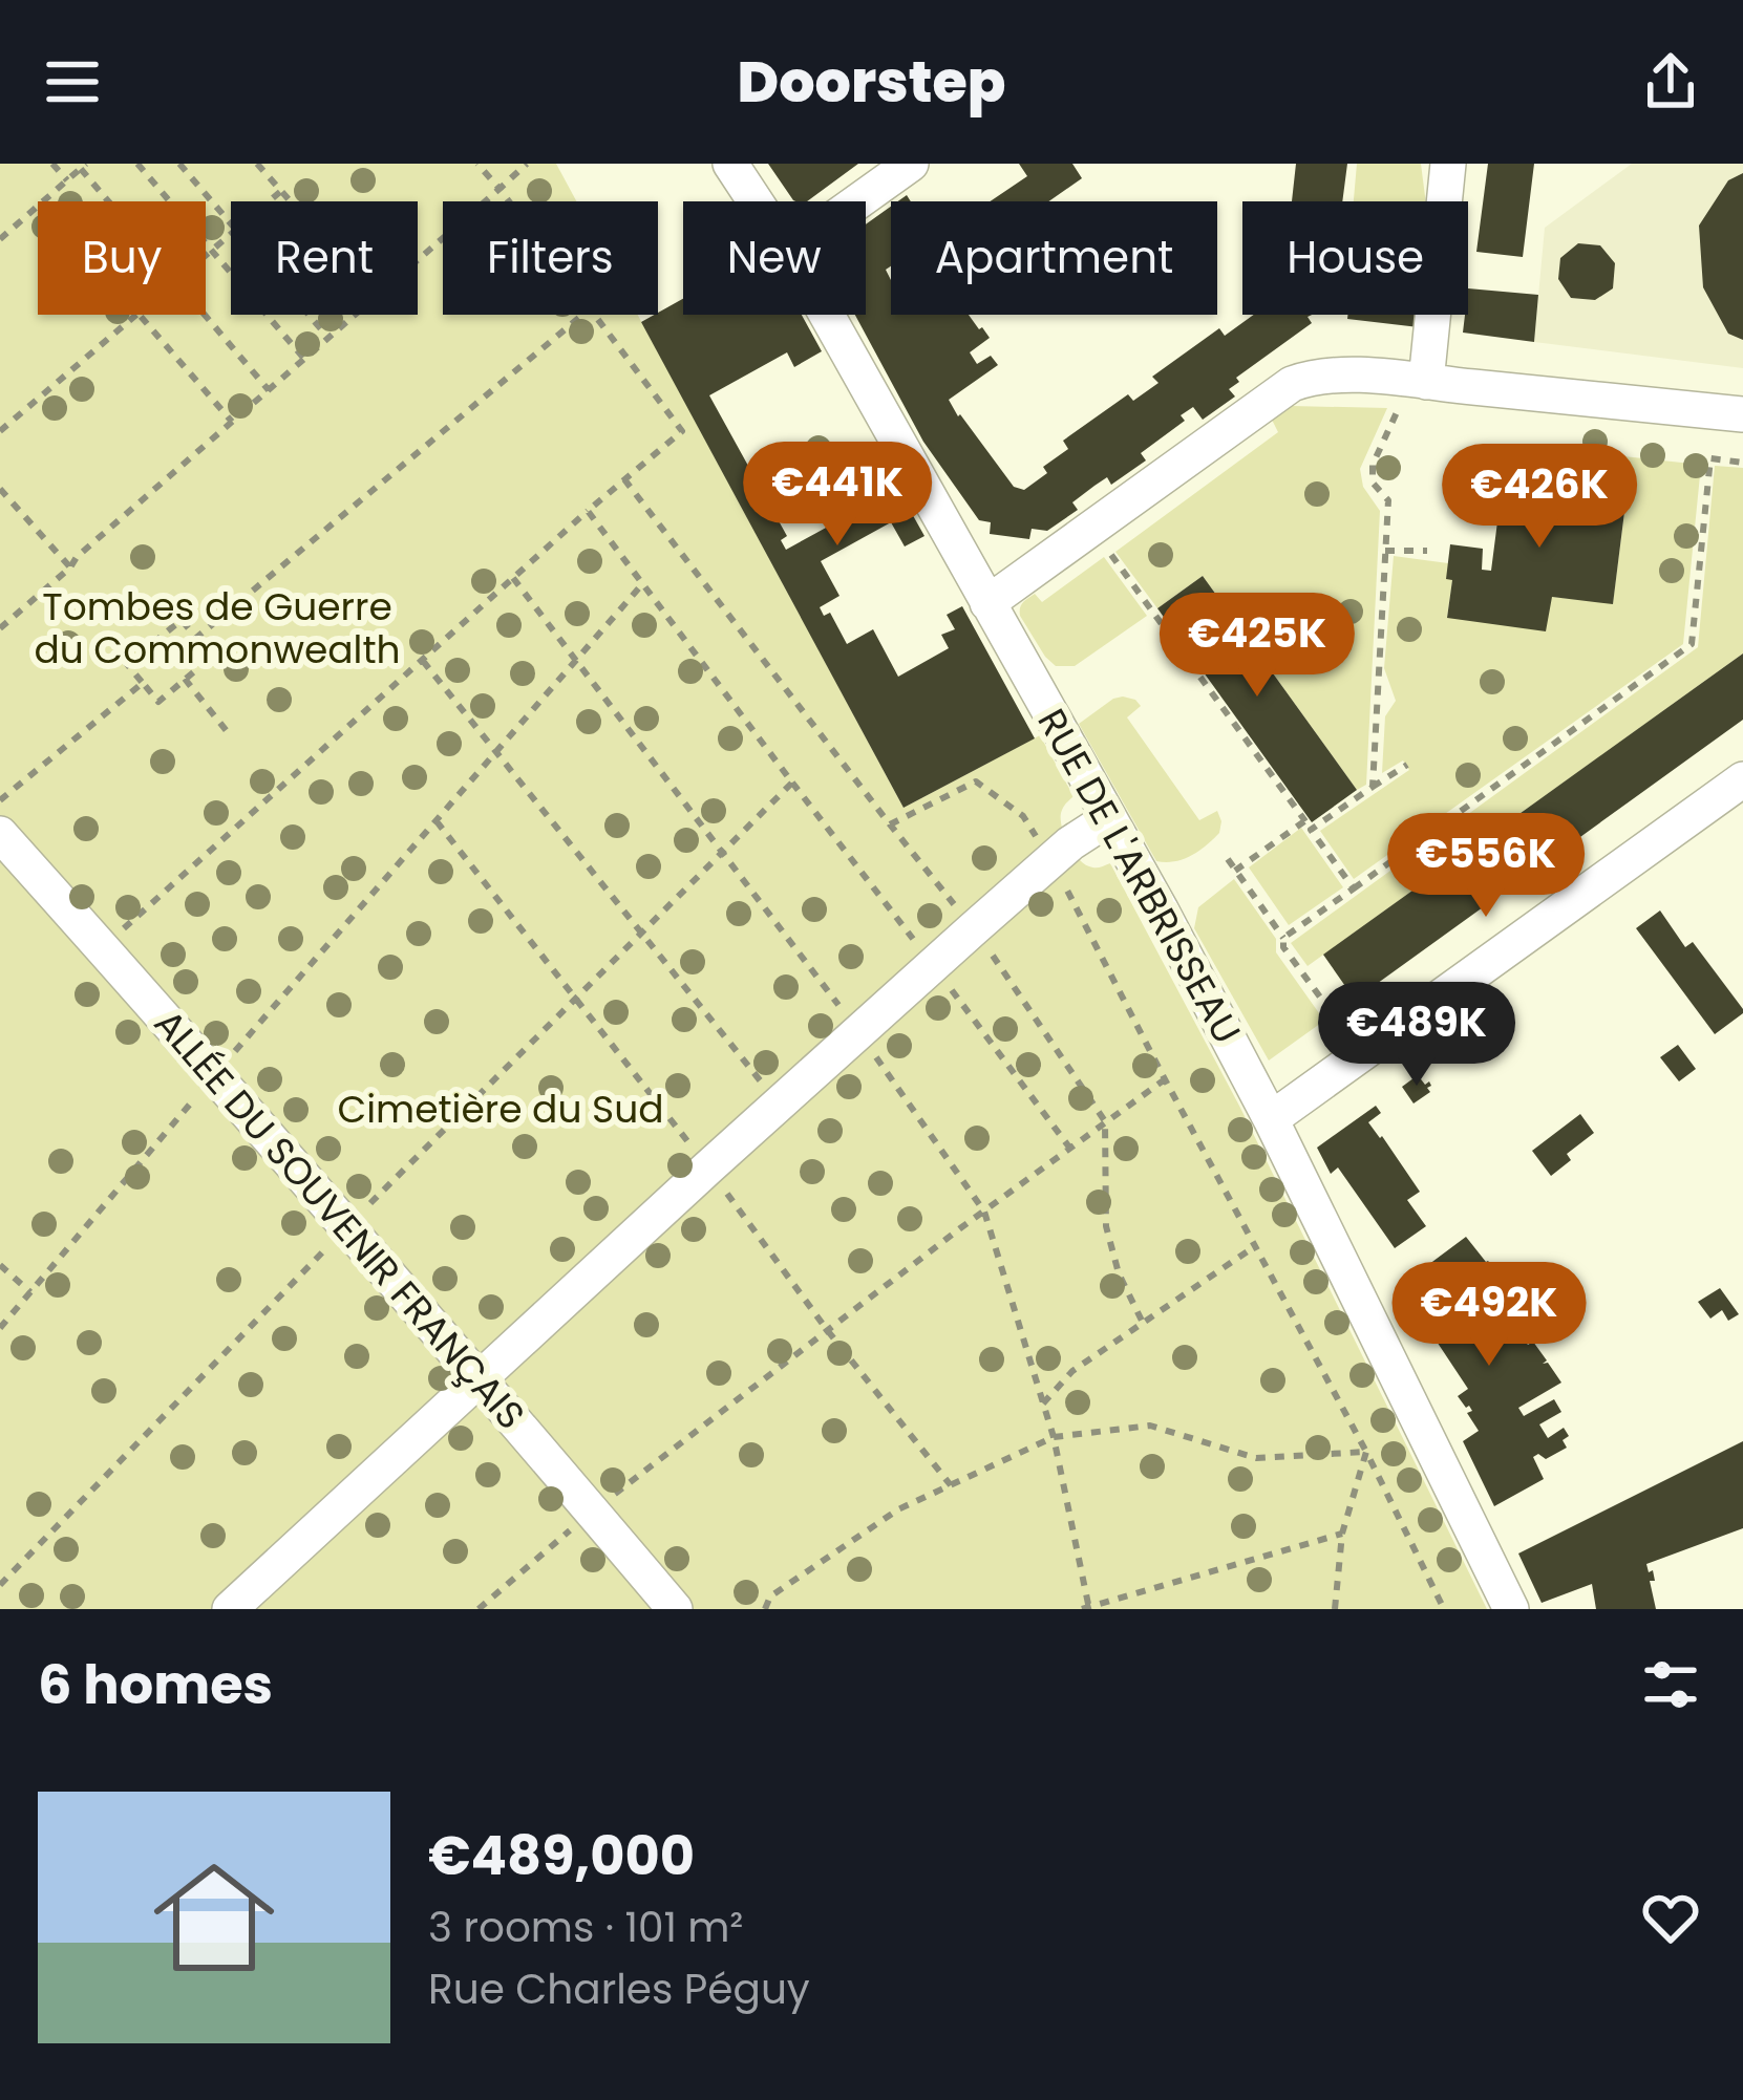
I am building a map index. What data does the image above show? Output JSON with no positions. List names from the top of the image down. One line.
{"streets":{"street":["RUE DE L'ARBRISSEAU","ALLÉE DU SOUVENIR FRANÇAIS"]},"parks":["Tombes de Guerre du Commonwealth","Cimetière du Sud"],"page":{"header":"Doorstep","chip":["Buy","Rent","Filters","New","Apartment","House"],"price":["€441K","€426K","€425K","€556K","€489K","€492K"],"heading":"6 homes","list":[{"name":"€489,000","note":"3 rooms · 101 m² · Rue Charles Péguy"}]}}
